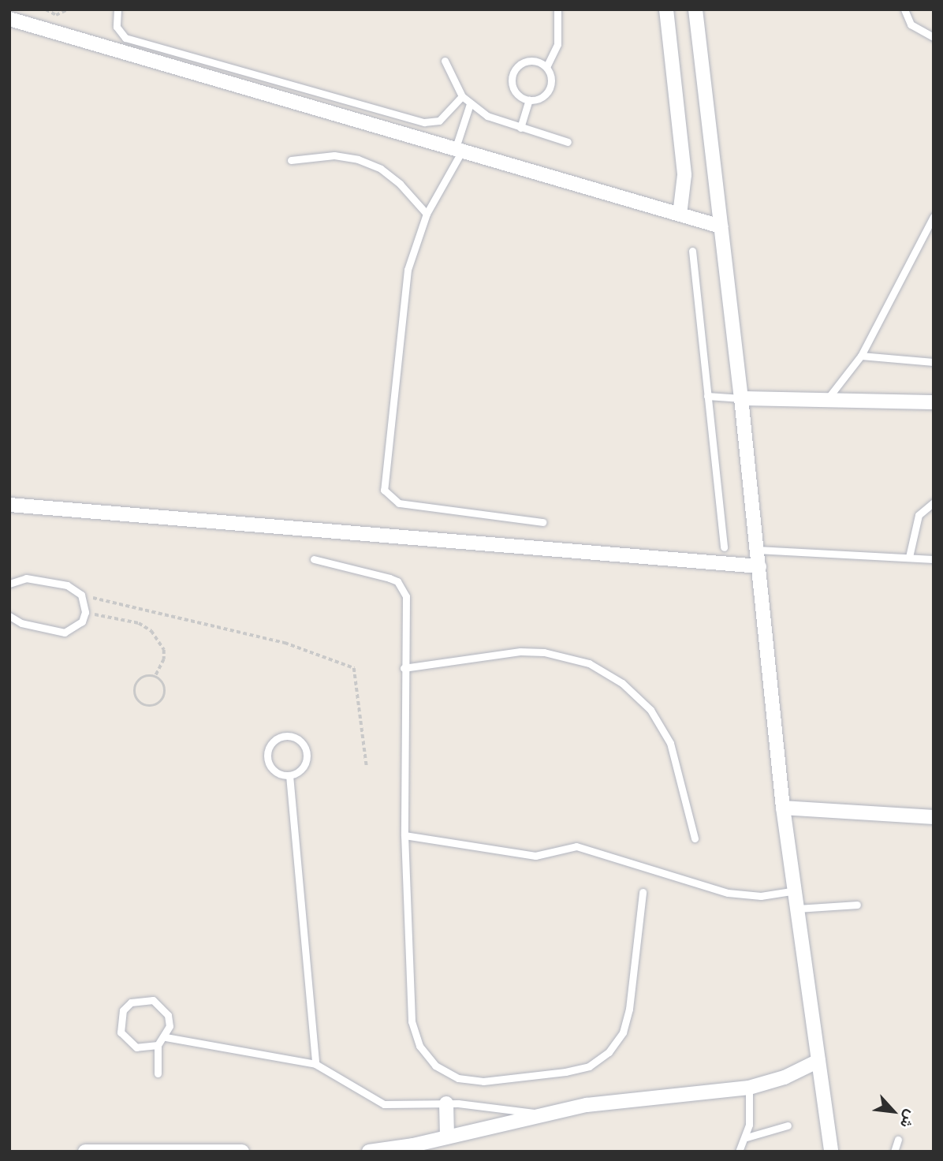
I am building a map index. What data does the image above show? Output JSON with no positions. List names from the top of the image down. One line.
{"north":"bottom right"}
